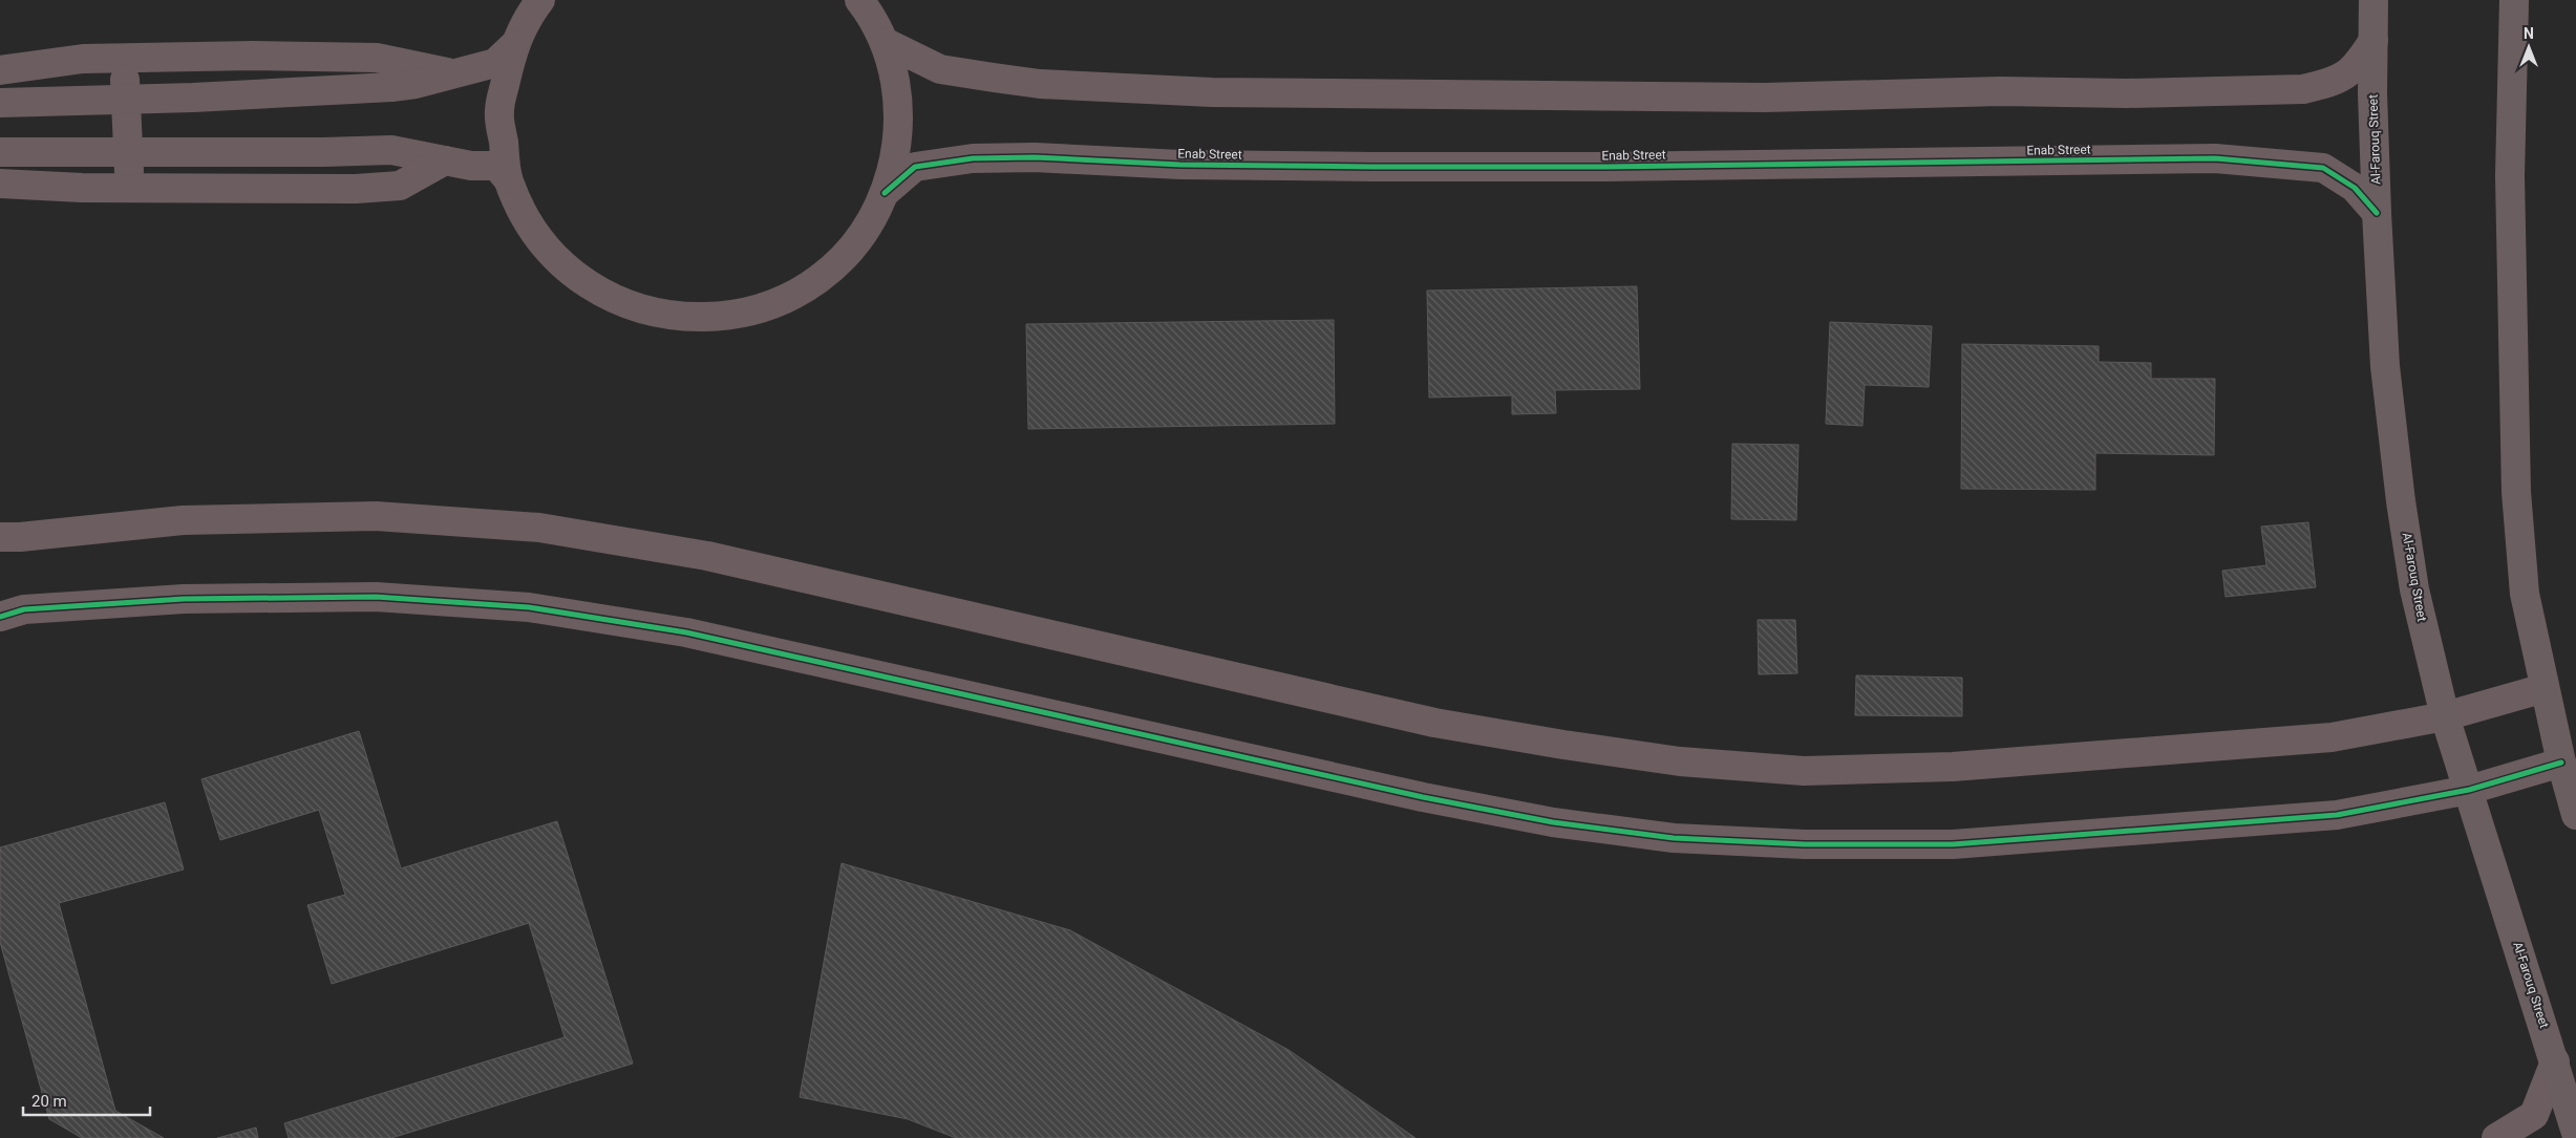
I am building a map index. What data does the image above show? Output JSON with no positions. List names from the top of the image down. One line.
{"streets":{"main road":["Al-Farouq Street"],"street":["Enab Street"]},"crossings":[["Al-Farouq Street","Enab Street"]],"scale_bar":"20 m","north":"top"}
